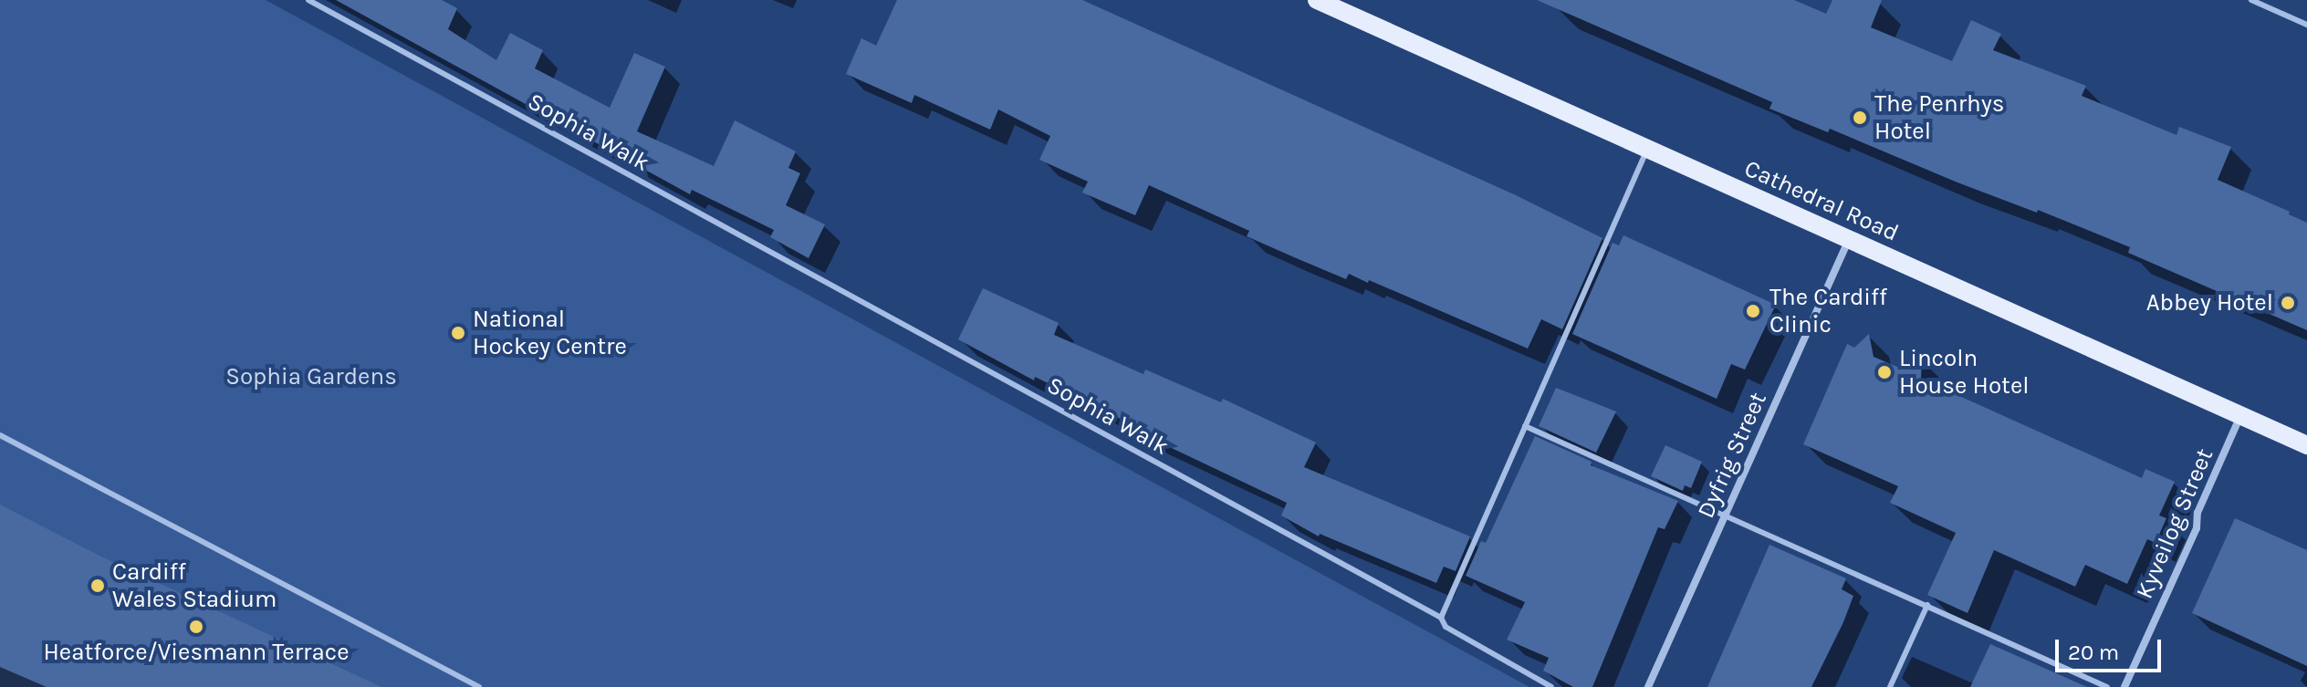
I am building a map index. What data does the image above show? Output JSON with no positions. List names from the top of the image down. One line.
{"streets":{"main road":["Cathedral Road"],"street":["Dyfrig Street","Kyveilog Street"],"lane":["Sophia Walk"]},"crossings":[["Cathedral Road","Dyfrig Street"],["Cathedral Road","Kyveilog Street"]],"parks":["Sophia Gardens"],"places":["The Penrhys Hotel","Abbey Hotel","The Cardiff Clinic","National Hockey Centre","Lincoln House Hotel","Cardiff Wales Stadium","Heatforce/Viesmann Terrace"],"scale_bar":"20 m"}
